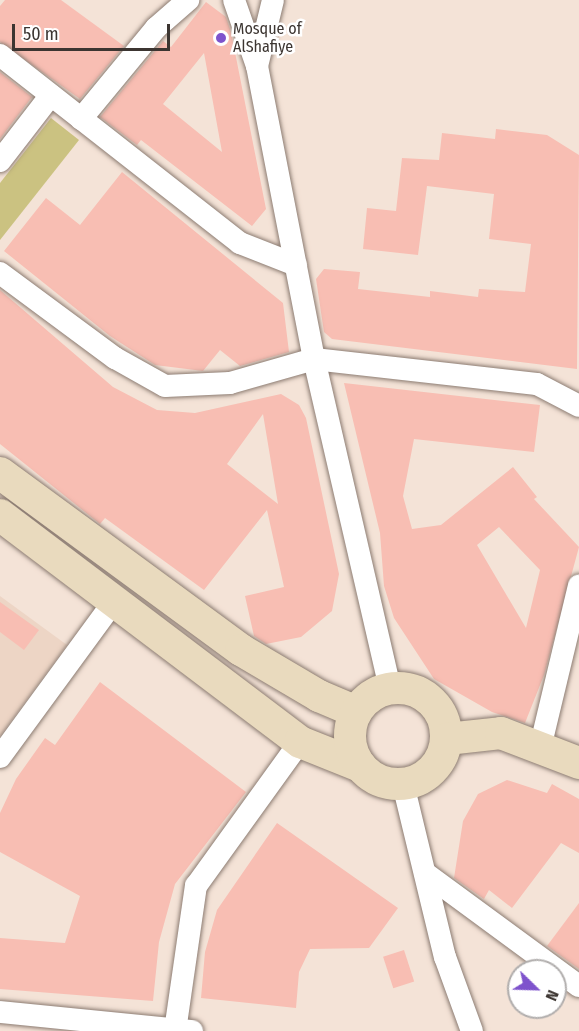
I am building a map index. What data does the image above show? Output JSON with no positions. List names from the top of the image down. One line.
{"places":["Mosque of AlShafiye"],"scale_bar":"50 m","north":"bottom right"}
